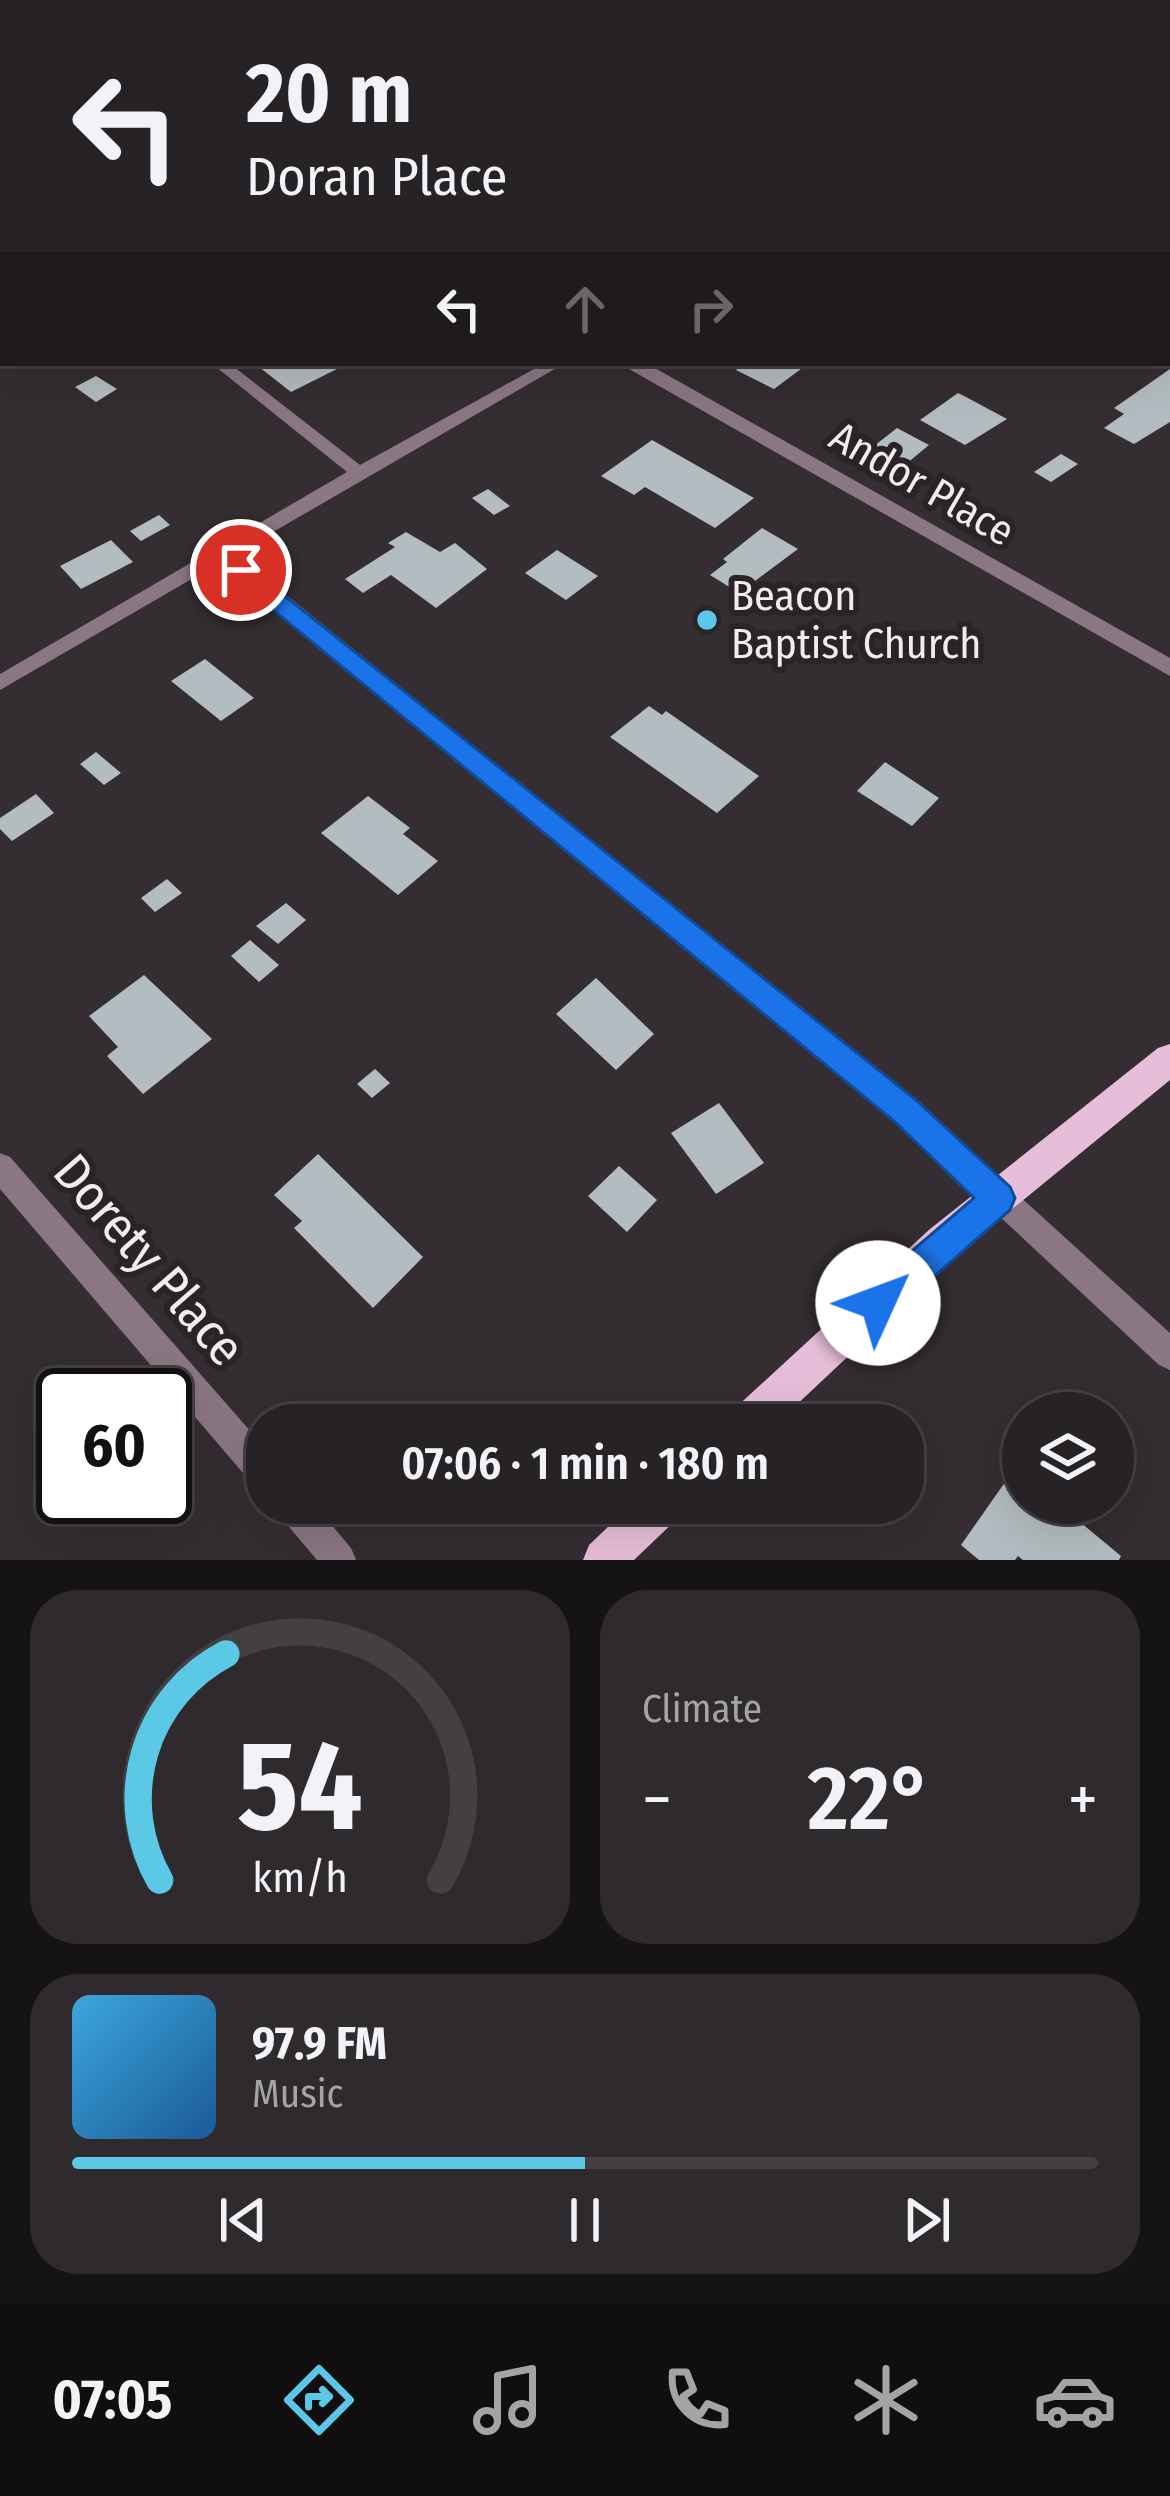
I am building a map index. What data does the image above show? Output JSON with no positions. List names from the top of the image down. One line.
{"streets":{"street":["Andor Place","Dorety Place"]},"places":["Beacon Baptist Church"],"page":{"turn":["20 m","Doran Place"],"limit":"60","trip":"07:06 · 1 min · 180 m","tile":"Climate","heat":["−","22°","+"],"song":["97.9 FM","Music"],"tabs":"07:05","gauge":["54","km/h"]}}
